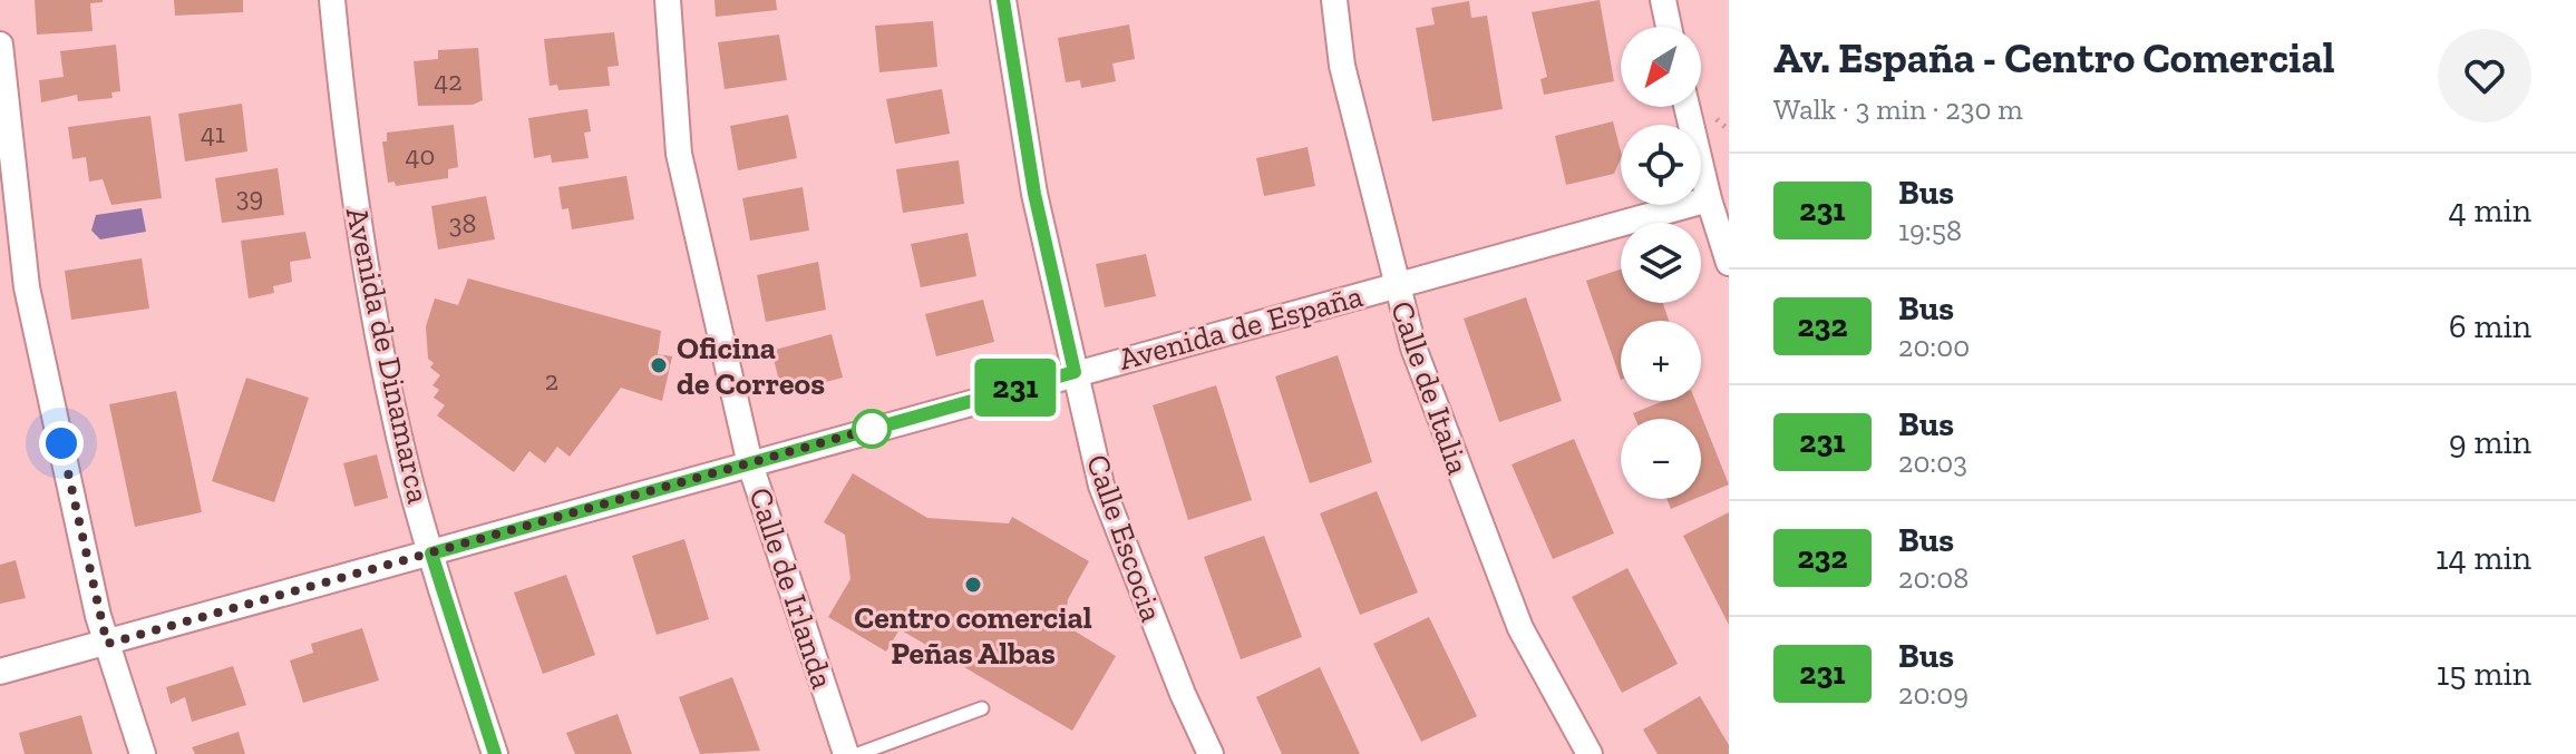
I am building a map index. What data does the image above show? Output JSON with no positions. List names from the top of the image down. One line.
{"streets":{"street":["Avenida de España","Avenida de Dinamarca","Calle de Italia","Calle Escocia","Calle de Irlanda"]},"crossings":[["Avenida de España","Avenida de Dinamarca"],["Avenida de España","Calle de Italia"],["Avenida de España","Calle Escocia"],["Avenida de España","Calle de Irlanda"]],"places":["Oficina de Correos","Centro comercial Peñas Albas"],"lines":["bus line 231"],"house_numbers":["42","41","40","39","38","2"],"north":"bottom left","page":{"on_map":"231","heading":["Av. España - Centro Comercial","Walk · 3 min · 230 m"],"map_buttons":["+","−"],"list":[{"mark":"231","name":"Bus","note":"19:58","value":"4 min"},{"mark":"232","name":"Bus","note":"20:00","value":"6 min"},{"mark":"231","name":"Bus","note":"20:03","value":"9 min"},{"mark":"232","name":"Bus","note":"20:08","value":"14 min"},{"mark":"231","name":"Bus","note":"20:09","value":"15 min"}]}}
